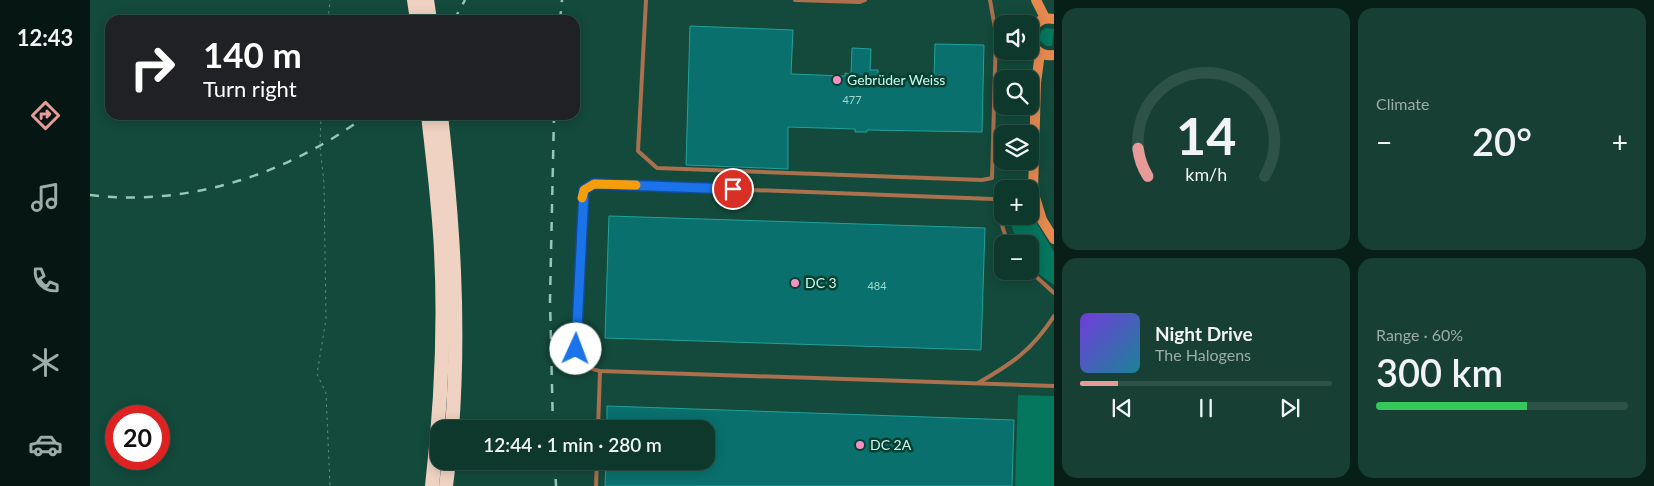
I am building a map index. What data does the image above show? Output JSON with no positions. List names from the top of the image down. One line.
{"places":["Gebrüder Weiss","DC 3","DC 2A"],"house_numbers":["477","484"],"page":{"tabs":"12:43","tile":["Climate",["Range · 60%","300 km"]],"map_buttons":["+","−"],"turn":["140 m","Turn right"],"heat":["−","20°","+"],"song":["Night Drive","The Halogens"],"limit":"20","trip":"12:44 · 1 min · 280 m","gauge":["14","km/h"]}}
